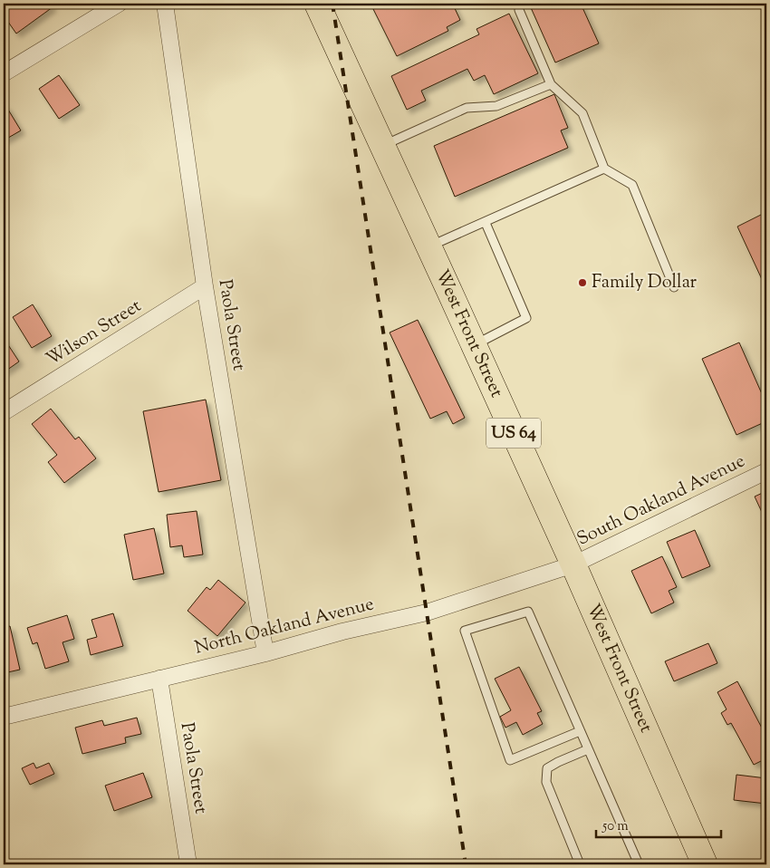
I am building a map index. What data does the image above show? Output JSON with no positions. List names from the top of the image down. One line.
{"streets":{"main road":["West Front Street","US 64"],"street":["Paola Street","Wilson Street","South Oakland Avenue","North Oakland Avenue"]},"crossings":[["Paola Street","Wilson Street"],["Paola Street","North Oakland Avenue"],["West Front Street","South Oakland Avenue"],["West Front Street","North Oakland Avenue"],["South Oakland Avenue","North Oakland Avenue"]],"places":["Family Dollar"],"scale_bar":"50 m"}
